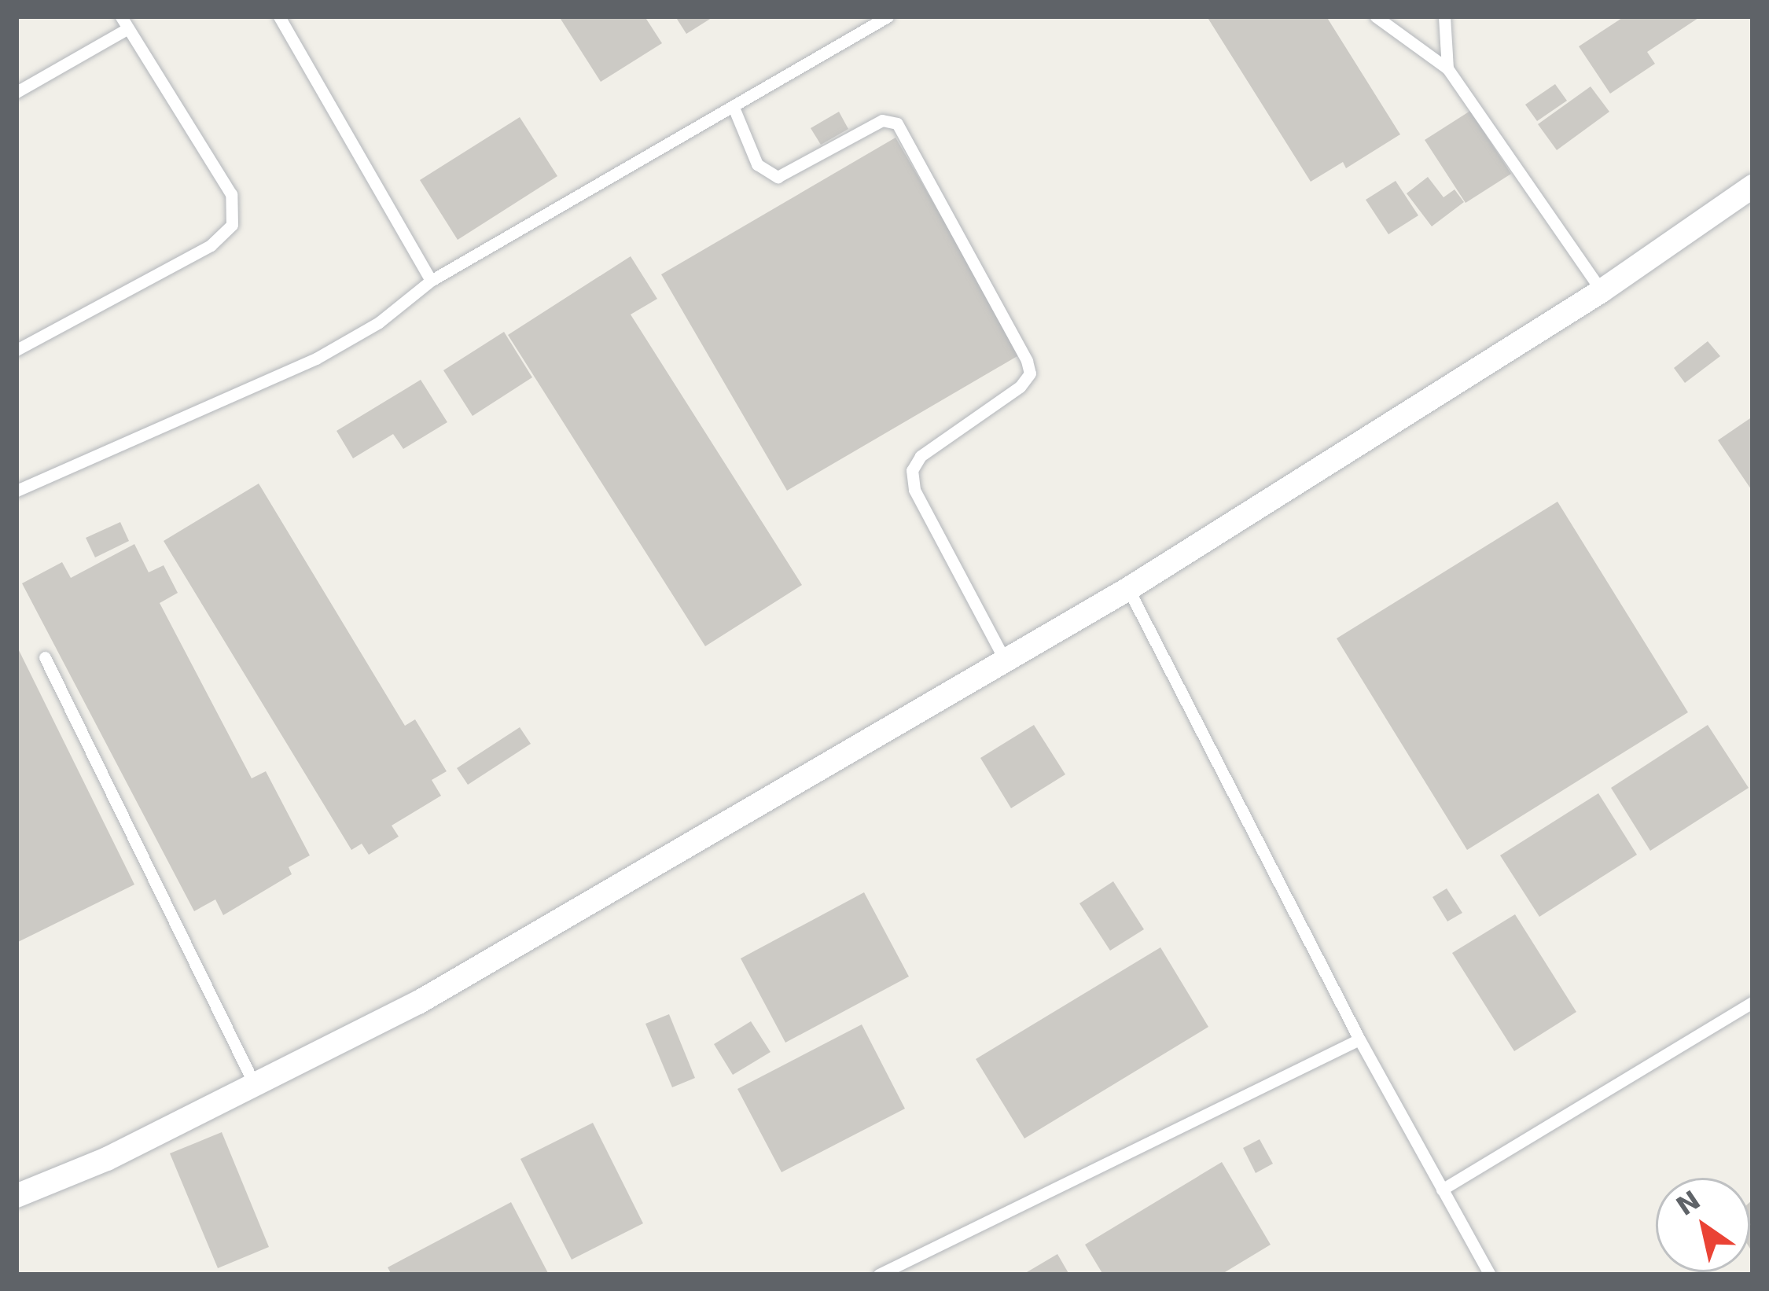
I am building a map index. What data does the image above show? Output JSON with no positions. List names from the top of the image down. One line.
{"north":"top left"}
